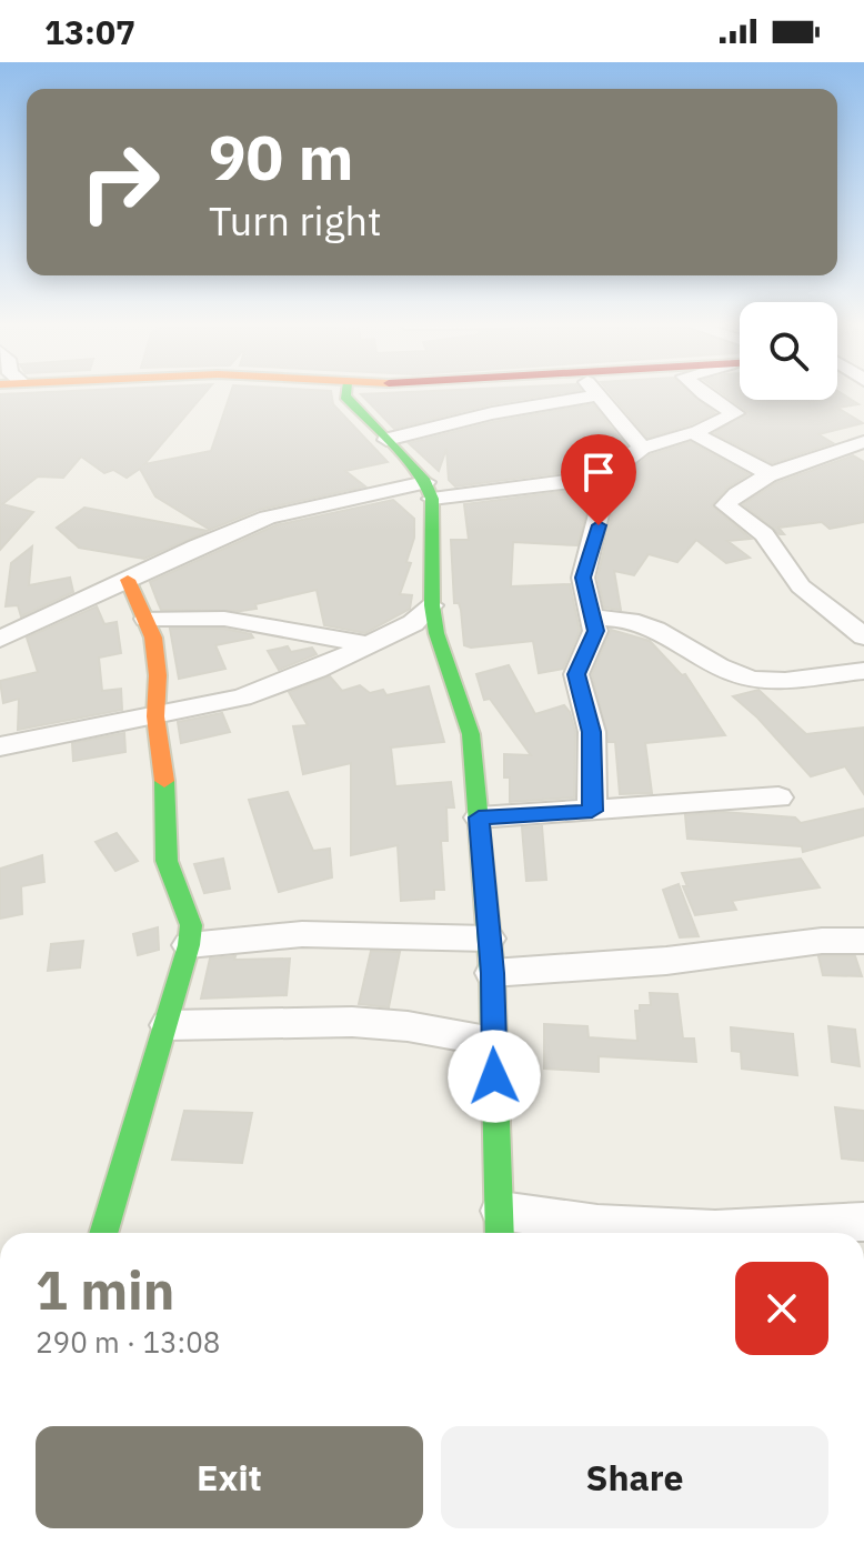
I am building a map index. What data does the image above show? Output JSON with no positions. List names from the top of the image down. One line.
{"page":{"status":"13:07","turn":["90 m","Turn right"],"heading":["1 min","290 m · 13:08"],"buttons":["Exit","Share"]}}
